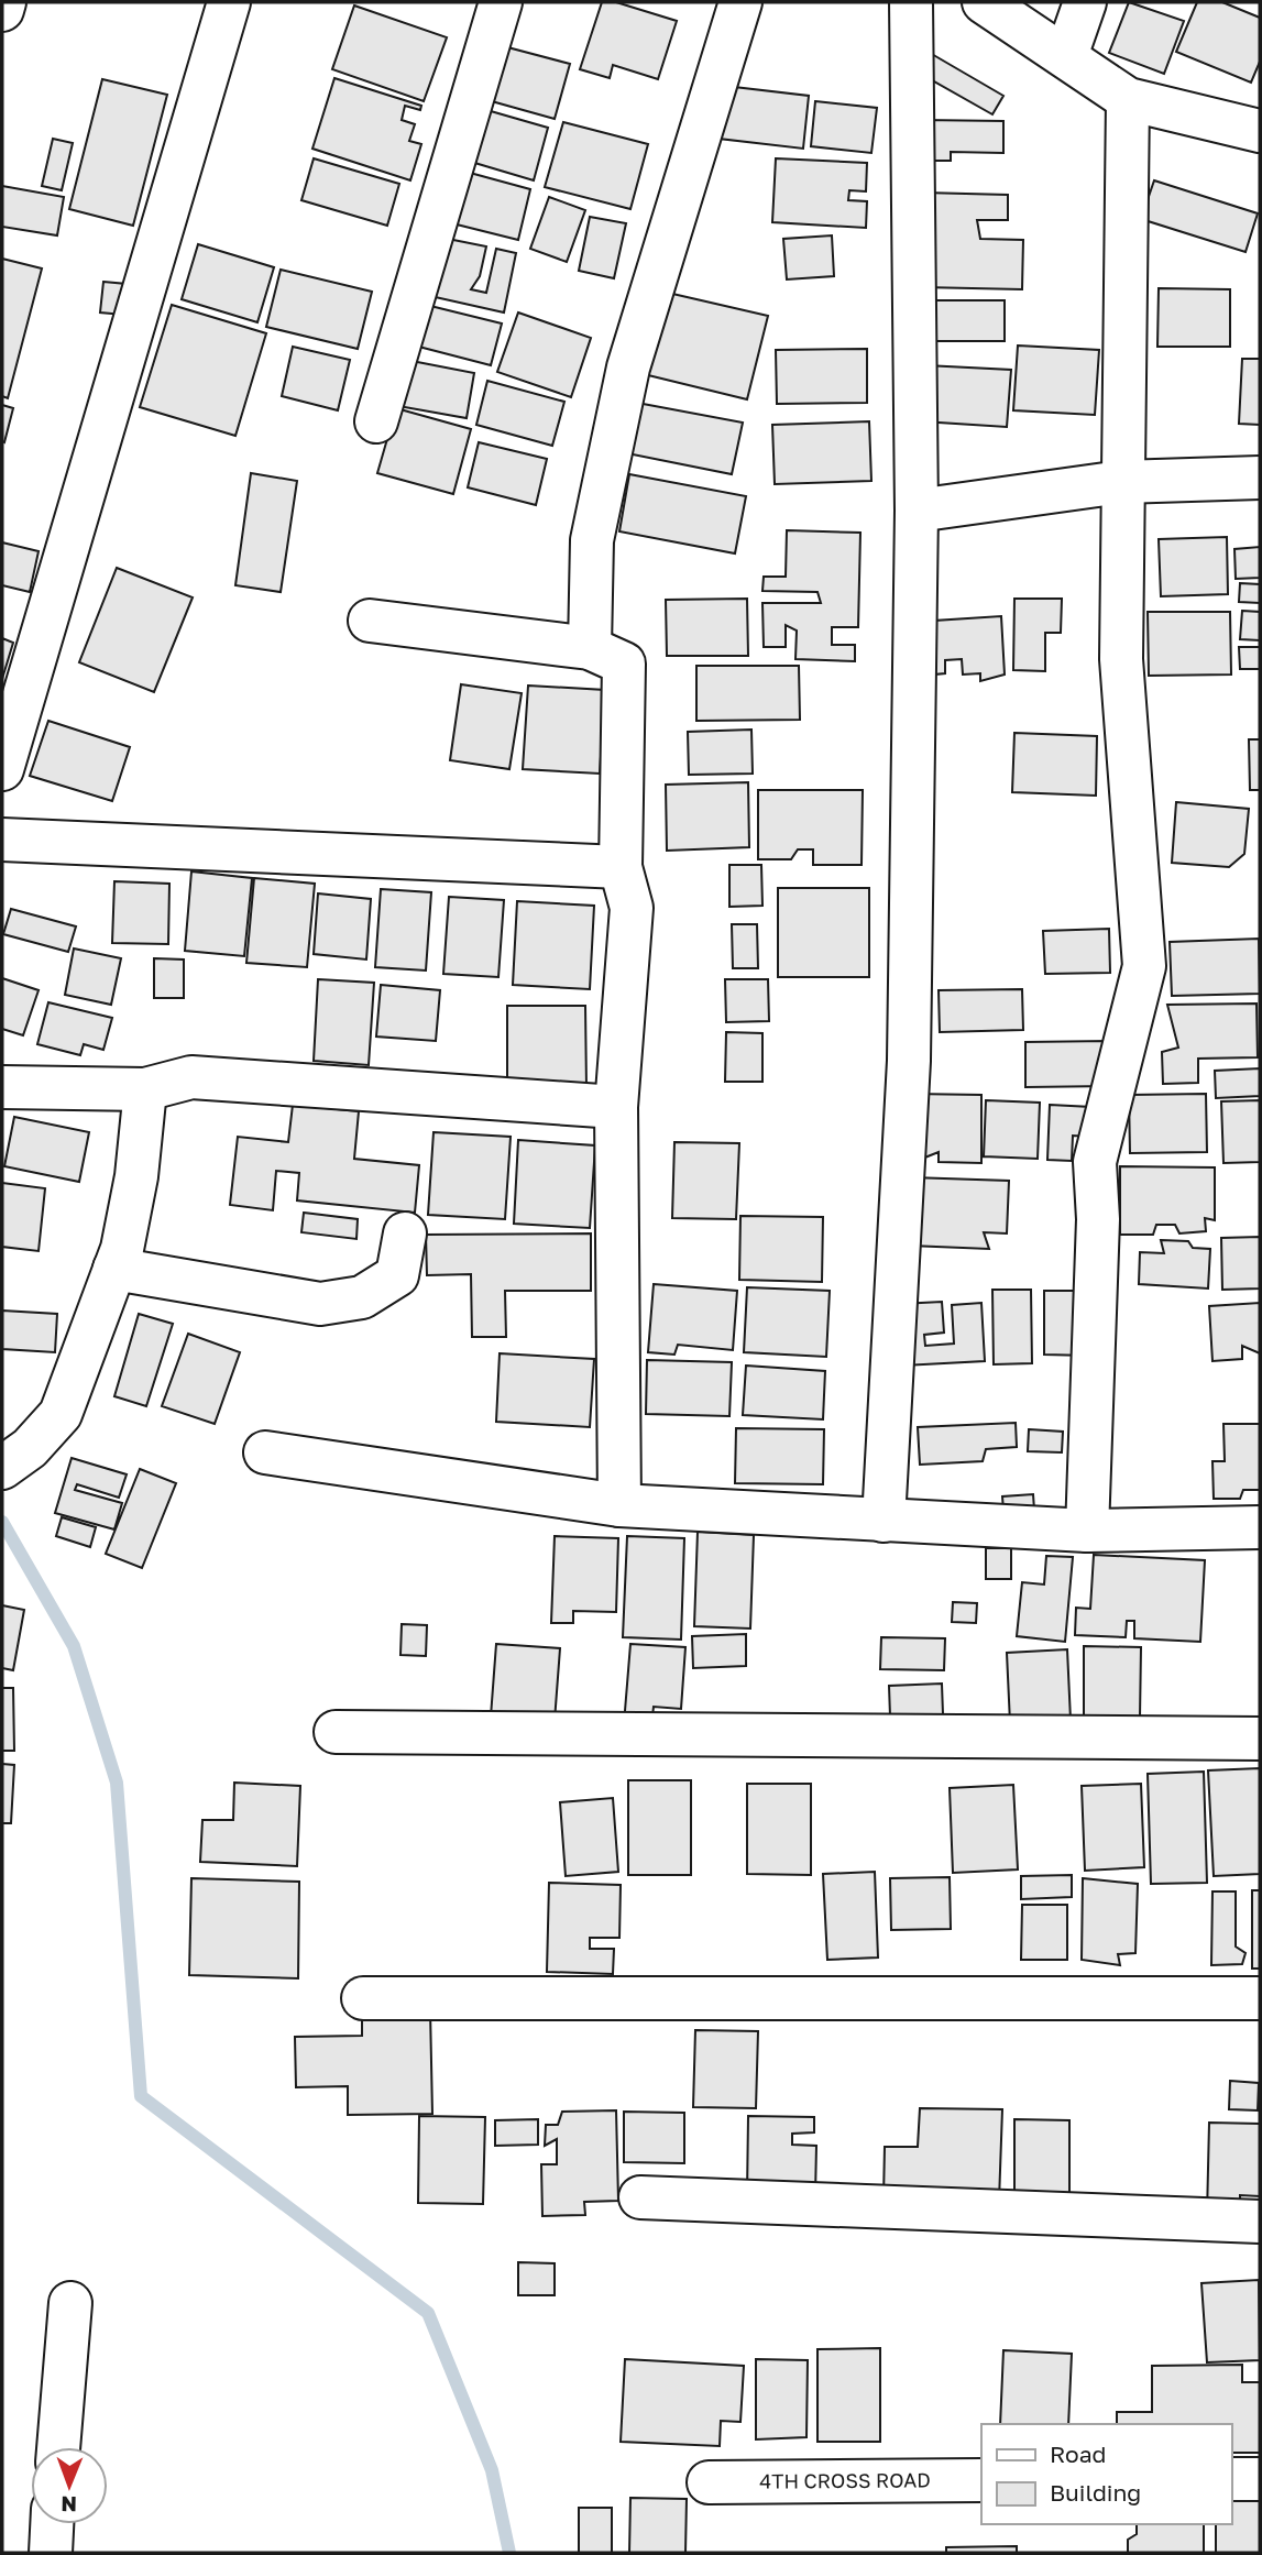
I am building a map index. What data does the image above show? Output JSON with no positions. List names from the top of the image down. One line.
{"streets":{"street":["4TH CROSS ROAD"]},"legend":["Road","Building"],"north":"bottom"}
